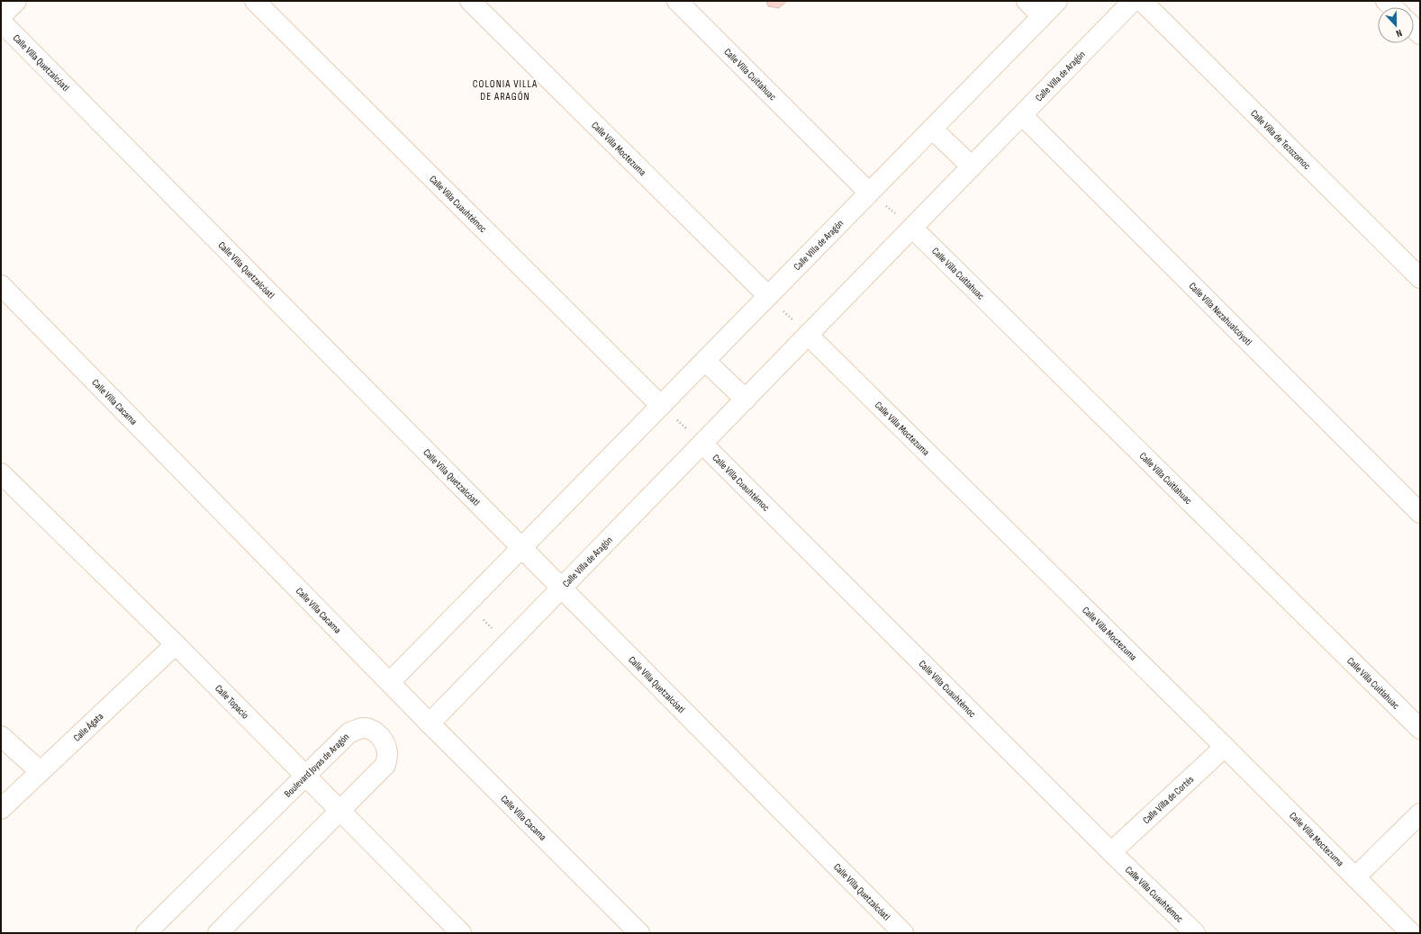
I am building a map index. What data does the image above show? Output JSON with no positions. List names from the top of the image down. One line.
{"streets":{"street":["Calle Villa Quetzalcóatl","Calle Villa Cuitlahuac","Calle Villa de Aragón","Calle Villa de Tezozomoc","Calle Villa Moctezuma","Calle Villa Cuauhtémoc","Calle Villa Nezahualcóyotl","Calle Villa Cacama","Calle Topacio","Calle Ágata","Boulevard Joyas de Aragón","Calle Villa de Cortés"]},"crossings":[["Calle Villa Quetzalcóatl","Calle Villa de Aragón"],["Calle Villa Cuitlahuac","Calle Villa de Aragón"],["Calle Villa de Aragón","Calle Villa Moctezuma"],["Calle Villa de Aragón","Calle Villa Cuauhtémoc"],["Calle Villa de Aragón","Calle Villa Nezahualcóyotl"],["Calle Villa de Aragón","Calle Villa Cacama"],["Calle Villa Moctezuma","Calle Villa de Cortés"],["Calle Villa Cuauhtémoc","Calle Villa de Cortés"],["Calle Topacio","Calle Ágata"],["Calle Topacio","Boulevard Joyas de Aragón"]],"districts":["COLONIA VILLA DE ARAGÓN"],"north":"bottom"}
